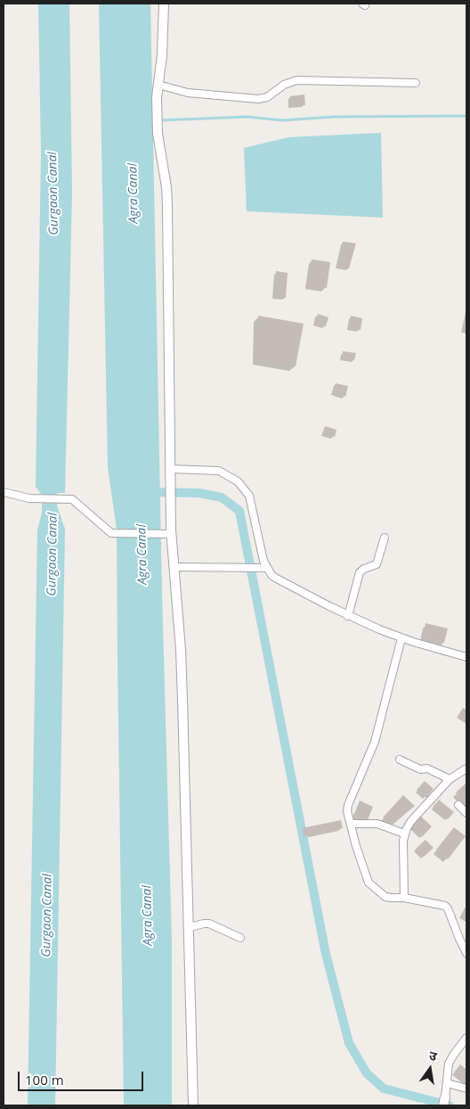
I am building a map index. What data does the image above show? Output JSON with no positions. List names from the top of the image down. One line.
{"water":["Gurgaon Canal","Agra Canal"],"scale_bar":"100 m","north":"top"}
